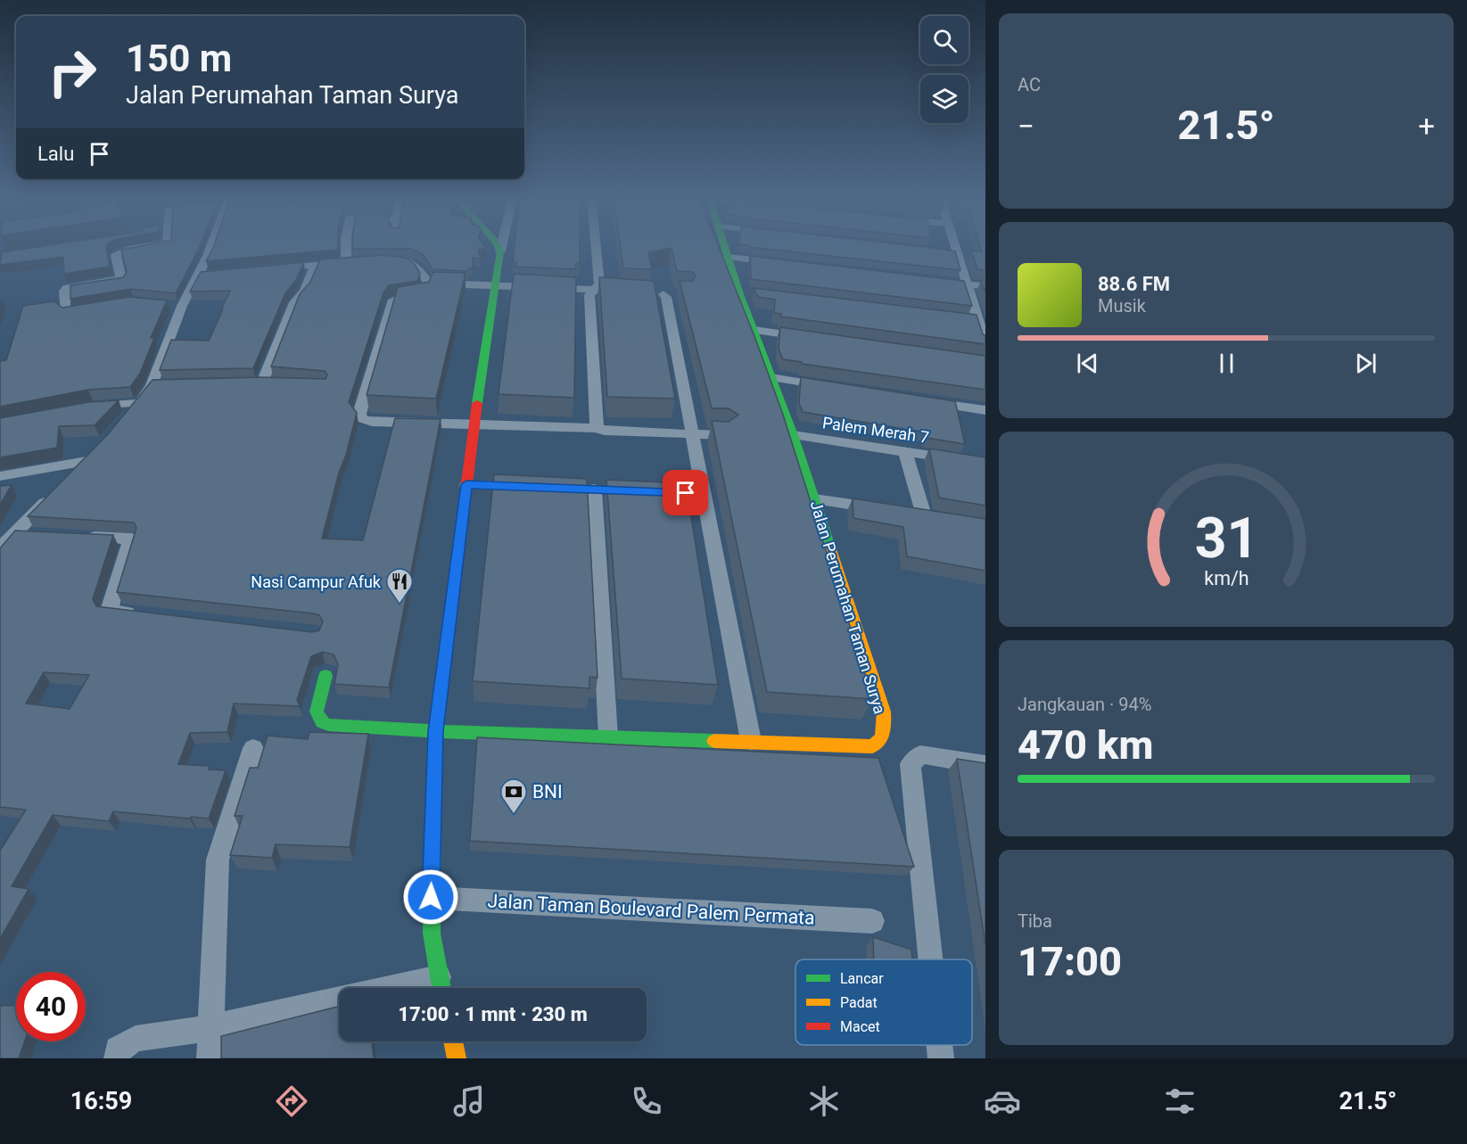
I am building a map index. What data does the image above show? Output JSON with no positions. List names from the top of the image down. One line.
{"streets":{"street":["Palem Merah 7","Jalan Perumahan Taman Surya","Jalan Taman Boulevard Palem Permata"]},"crossings":[["Palem Merah 7","Jalan Perumahan Taman Surya"]],"places":{"restaurant":["Nasi Campur Afuk"],"bank":["BNI"]},"legend":["Lancar","Padat","Macet"],"page":{"tile":["AC",["Jangkauan · 94%","470 km"],["Tiba","17:00"]],"turn":["150 m","Jalan Perumahan Taman Surya"],"heat":["−","21.5°","+"],"then":"Lalu","song":["88.6 FM","Musik"],"limit":"40","trip":"17:00 · 1 mnt · 230 m","tabs":["16:59","21.5°"],"gauge":["31","km/h"]}}
